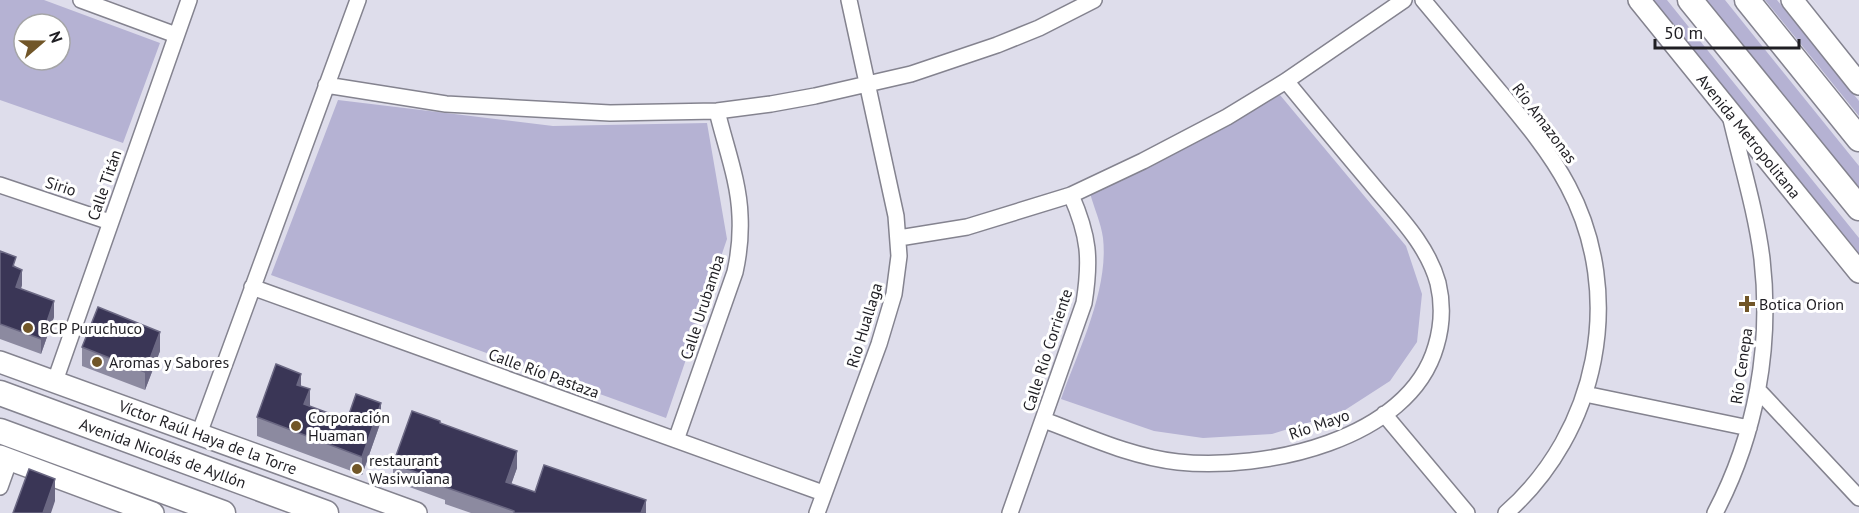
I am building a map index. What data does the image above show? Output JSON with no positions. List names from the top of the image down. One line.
{"streets":{"main road":["Avenida Nicolás de Ayllón"],"street":["Río Amazonas","Avenida Metropolitana","Calle Titán","Sirio","Calle Urubamba","Rio Huallaga","Calle Río Corriente","Río Cenepa","Calle Río Pastaza","Río Mayo","Víctor Raúl Haya de la Torre"]},"crossings":[["Avenida Metropolitana","Río Cenepa"],["Calle Titán","Sirio"],["Calle Titán","Víctor Raúl Haya de la Torre"],["Calle Urubamba","Calle Río Pastaza"],["Rio Huallaga","Calle Río Pastaza"],["Calle Río Corriente","Río Mayo"]],"places":{"health":["Botica Orion"],"other":["BCP Puruchuco","Aromas y Sabores","Corporación Huaman","restaurant Wasiwuiana"]},"scale_bar":"50 m","north":"right"}
